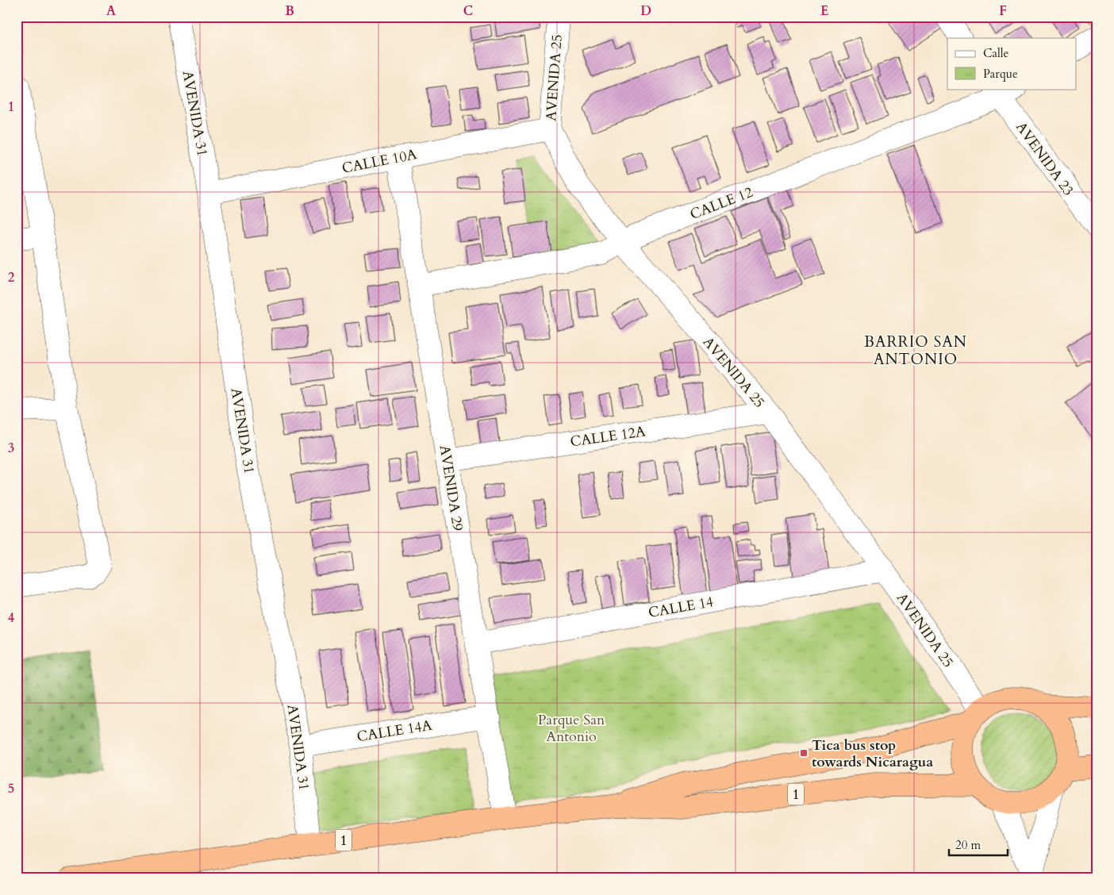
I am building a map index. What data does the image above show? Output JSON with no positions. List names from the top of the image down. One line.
{"streets":{"highway":["1"],"street":["AVENIDA 25","AVENIDA 31","AVENIDA 23","CALLE 10A","CALLE 12","CALLE 12A","AVENIDA 29","CALLE 14","CALLE 14A"]},"crossings":[["AVENIDA 25","CALLE 10A"],["AVENIDA 25","CALLE 12"],["AVENIDA 25","CALLE 12A"],["AVENIDA 25","CALLE 14"],["AVENIDA 25","1"],["AVENIDA 31","CALLE 10A"],["AVENIDA 31","CALLE 14A"],["AVENIDA 31","1"],["AVENIDA 23","CALLE 12"],["CALLE 10A","AVENIDA 29"],["CALLE 12","AVENIDA 29"],["CALLE 12A","AVENIDA 29"],["AVENIDA 29","CALLE 14"],["AVENIDA 29","CALLE 14A"],["AVENIDA 29","1"]],"districts":["BARRIO SAN ANTONIO"],"parks":["Parque San Antonio"],"places":{"transit":["Tica bus stop towards Nicaragua"]},"legend":["Calle","Parque"],"scale_bar":"20 m","grid":{"columns":["A","B","C","D","E","F"],"rows":["1","2","3","4","5"]}}
